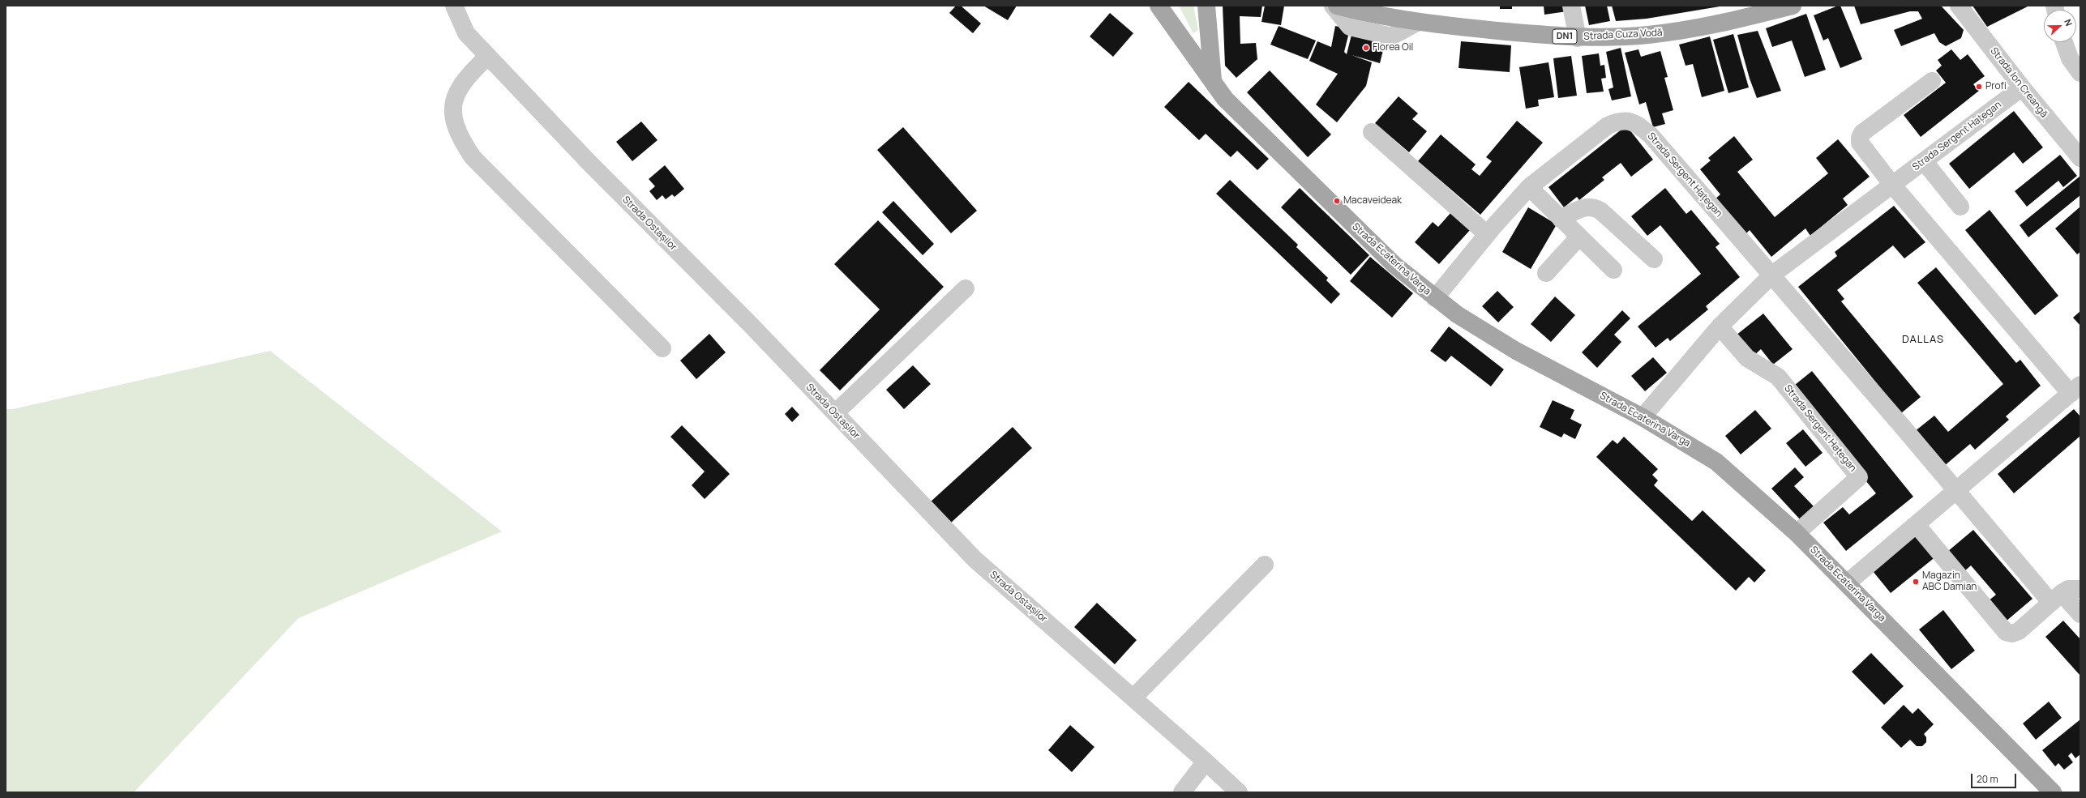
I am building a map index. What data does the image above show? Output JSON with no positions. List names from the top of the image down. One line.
{"streets":{"main road":["Strada Cuza Vodă","DN1","Strada Ecaterina Varga"],"street":["Strada Ion Creangă","Strada Sergent Hațegan","Strada Ostașilor"]},"crossings":[["Strada Ion Creangă","Strada Sergent Hațegan"],["Strada Sergent Hațegan","Strada Ecaterina Varga"]],"districts":["DALLAS"],"places":["Florea Oil","Profi","Macaveideak","Magazin ABC Damian"],"scale_bar":"20 m","north":"right"}
